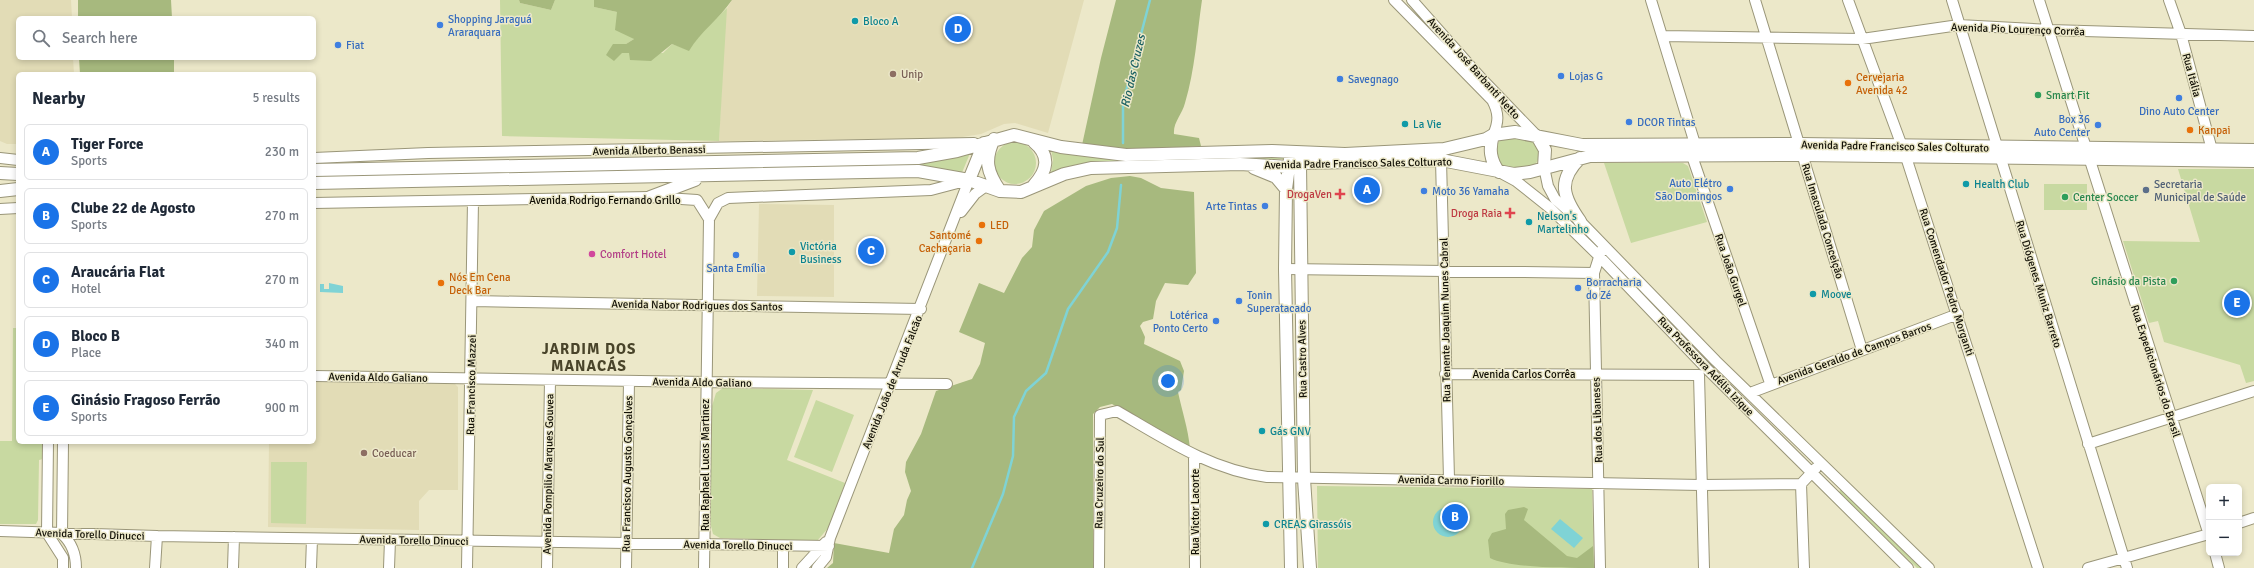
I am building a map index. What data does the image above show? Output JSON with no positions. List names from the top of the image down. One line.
{"streets":{"main road":["Avenida Padre Francisco Sales Colturato","Rua Castro Alves"],"street":["Avenida Pio Lourenço Corrêa","Avenida José Barbanti Netto","Rua Itália","Avenida Alberto Benassi","Avenida Rodrigo Fernando Grillo","Rua Imaculada Conceição","Rua João Gurgel","Rua Comendador Pedro Morganti","Rua Diógenes Muniz Barreto","Avenida Nabor Rodrigues dos Santos","Rua Tenente Joaquim Nunes Cabral","Avenida Geraldo de Campos Barros","Rua Professora Adélia Izique","Rua Expedicionários do Brasil","Avenida Carlos Corrêa","Avenida Aldo Galiano","Avenida João de Arruda Falcão","Rua Francisco Mazzei","Rua dos Libaneses","Rua Raphael Lucas Martinez","Avenida Pompilio Marques Gouvea","Rua Francisco Augusto Gonçalves","Avenida Carmo Fiorillo","Rua Cruzeiro do Sul","Rua Victor Lacorte","Avenida Torello Dinucci"]},"crossings":[["Avenida Pio Lourenço Corrêa","Rua Itália"],["Avenida Pio Lourenço Corrêa","Rua Imaculada Conceição"],["Avenida Pio Lourenço Corrêa","Rua João Gurgel"],["Avenida Pio Lourenço Corrêa","Rua Comendador Pedro Morganti"],["Avenida Pio Lourenço Corrêa","Rua Diógenes Muniz Barreto"],["Avenida Pio Lourenço Corrêa","Rua Expedicionários do Brasil"],["Avenida José Barbanti Netto","Avenida Padre Francisco Sales Colturato"],["Avenida José Barbanti Netto","Rua Professora Adélia Izique"],["Rua Itália","Avenida Padre Francisco Sales Colturato"],["Avenida Padre Francisco Sales Colturato","Avenida Alberto Benassi"],["Avenida Padre Francisco Sales Colturato","Rua Imaculada Conceição"],["Avenida Padre Francisco Sales Colturato","Rua João Gurgel"],["Avenida Padre Francisco Sales Colturato","Rua Comendador Pedro Morganti"],["Avenida Padre Francisco Sales Colturato","Rua Diógenes Muniz Barreto"],["Avenida Padre Francisco Sales Colturato","Rua Tenente Joaquim Nunes Cabral"],["Avenida Padre Francisco Sales Colturato","Rua Castro Alves"],["Avenida Padre Francisco Sales Colturato","Rua Professora Adélia Izique"],["Avenida Padre Francisco Sales Colturato","Rua Expedicionários do Brasil"],["Avenida Rodrigo Fernando Grillo","Rua Francisco Mazzei"],["Avenida Rodrigo Fernando Grillo","Rua Raphael Lucas Martinez"],["Rua Imaculada Conceição","Avenida Geraldo de Campos Barros"],["Rua João Gurgel","Avenida Geraldo de Campos Barros"],["Rua Comendador Pedro Morganti","Avenida Geraldo de Campos Barros"],["Avenida Nabor Rodrigues dos Santos","Avenida João de Arruda Falcão"],["Avenida Nabor Rodrigues dos Santos","Rua Francisco Mazzei"],["Avenida Nabor Rodrigues dos Santos","Rua Raphael Lucas Martinez"],["Rua Tenente Joaquim Nunes Cabral","Avenida Carlos Corrêa"],["Rua Tenente Joaquim Nunes Cabral","Avenida Carmo Fiorillo"],["Avenida Geraldo de Campos Barros","Rua Professora Adélia Izique"],["Rua Castro Alves","Avenida Carmo Fiorillo"],["Avenida Carlos Corrêa","Rua dos Libaneses"],["Avenida Aldo Galiano","Avenida João de Arruda Falcão"],["Avenida Aldo Galiano","Rua Francisco Mazzei"],["Avenida Aldo Galiano","Rua Raphael Lucas Martinez"],["Avenida Aldo Galiano","Avenida Pompilio Marques Gouvea"],["Avenida Aldo Galiano","Rua Francisco Augusto Gonçalves"],["Avenida João de Arruda Falcão","Avenida Torello Dinucci"],["Rua Francisco Mazzei","Avenida Torello Dinucci"],["Rua dos Libaneses","Avenida Carmo Fiorillo"],["Rua Raphael Lucas Martinez","Avenida Torello Dinucci"],["Avenida Pompilio Marques Gouvea","Avenida Torello Dinucci"],["Rua Francisco Augusto Gonçalves","Avenida Torello Dinucci"],["Avenida Carmo Fiorillo","Rua Cruzeiro do Sul"],["Avenida Carmo Fiorillo","Rua Victor Lacorte"]],"districts":["JARDIM DOS MANACÁS"],"water":["Rio das Cruzes"],"places":{"other":["Bloco A","Shopping Jaraguá Araraquara","Fiat","Unip","Lojas G","Savegnago","Cervejaria Avenida 42","Smart Fit","Dino Auto Center","DCOR Tintas","La Vie","Box 36 Auto Center","Kanpai","Health Club","Auto Elétro São Domingos","Secretaria Municipal de Saúde","Moto 36 Yamaha","Center Soccer","Arte Tintas","Nelson's Martelinho","LED","Santomé Cachaçaria","Victória Business","Comfort Hotel","Santa Emília","Ginásio da Pista","Nós Em Cena Deck Bar","Borracharia do Zé","Moove","Tonin Superatacado","Lotérica Ponto Certo","Gás GNV","Coeducar","CREAS Girassóis"],"health":["DrogaVen","Droga Raia"]},"page":{"pins":["D","A","C","E","B"],"search":"Search here","heading":["Nearby","5 results"],"list":[{"mark":"A","name":"Tiger Force","note":"Sports","value":"230 m"},{"mark":"B","name":"Clube 22 de Agosto","note":"Sports","value":"270 m"},{"mark":"C","name":"Araucária Flat","note":"Hotel","value":"270 m"},{"mark":"D","name":"Bloco B","note":"Place","value":"340 m"},{"mark":"E","name":"Ginásio Fragoso Ferrão","note":"Sports","value":"900 m"}],"map_buttons":["+","−"]}}
